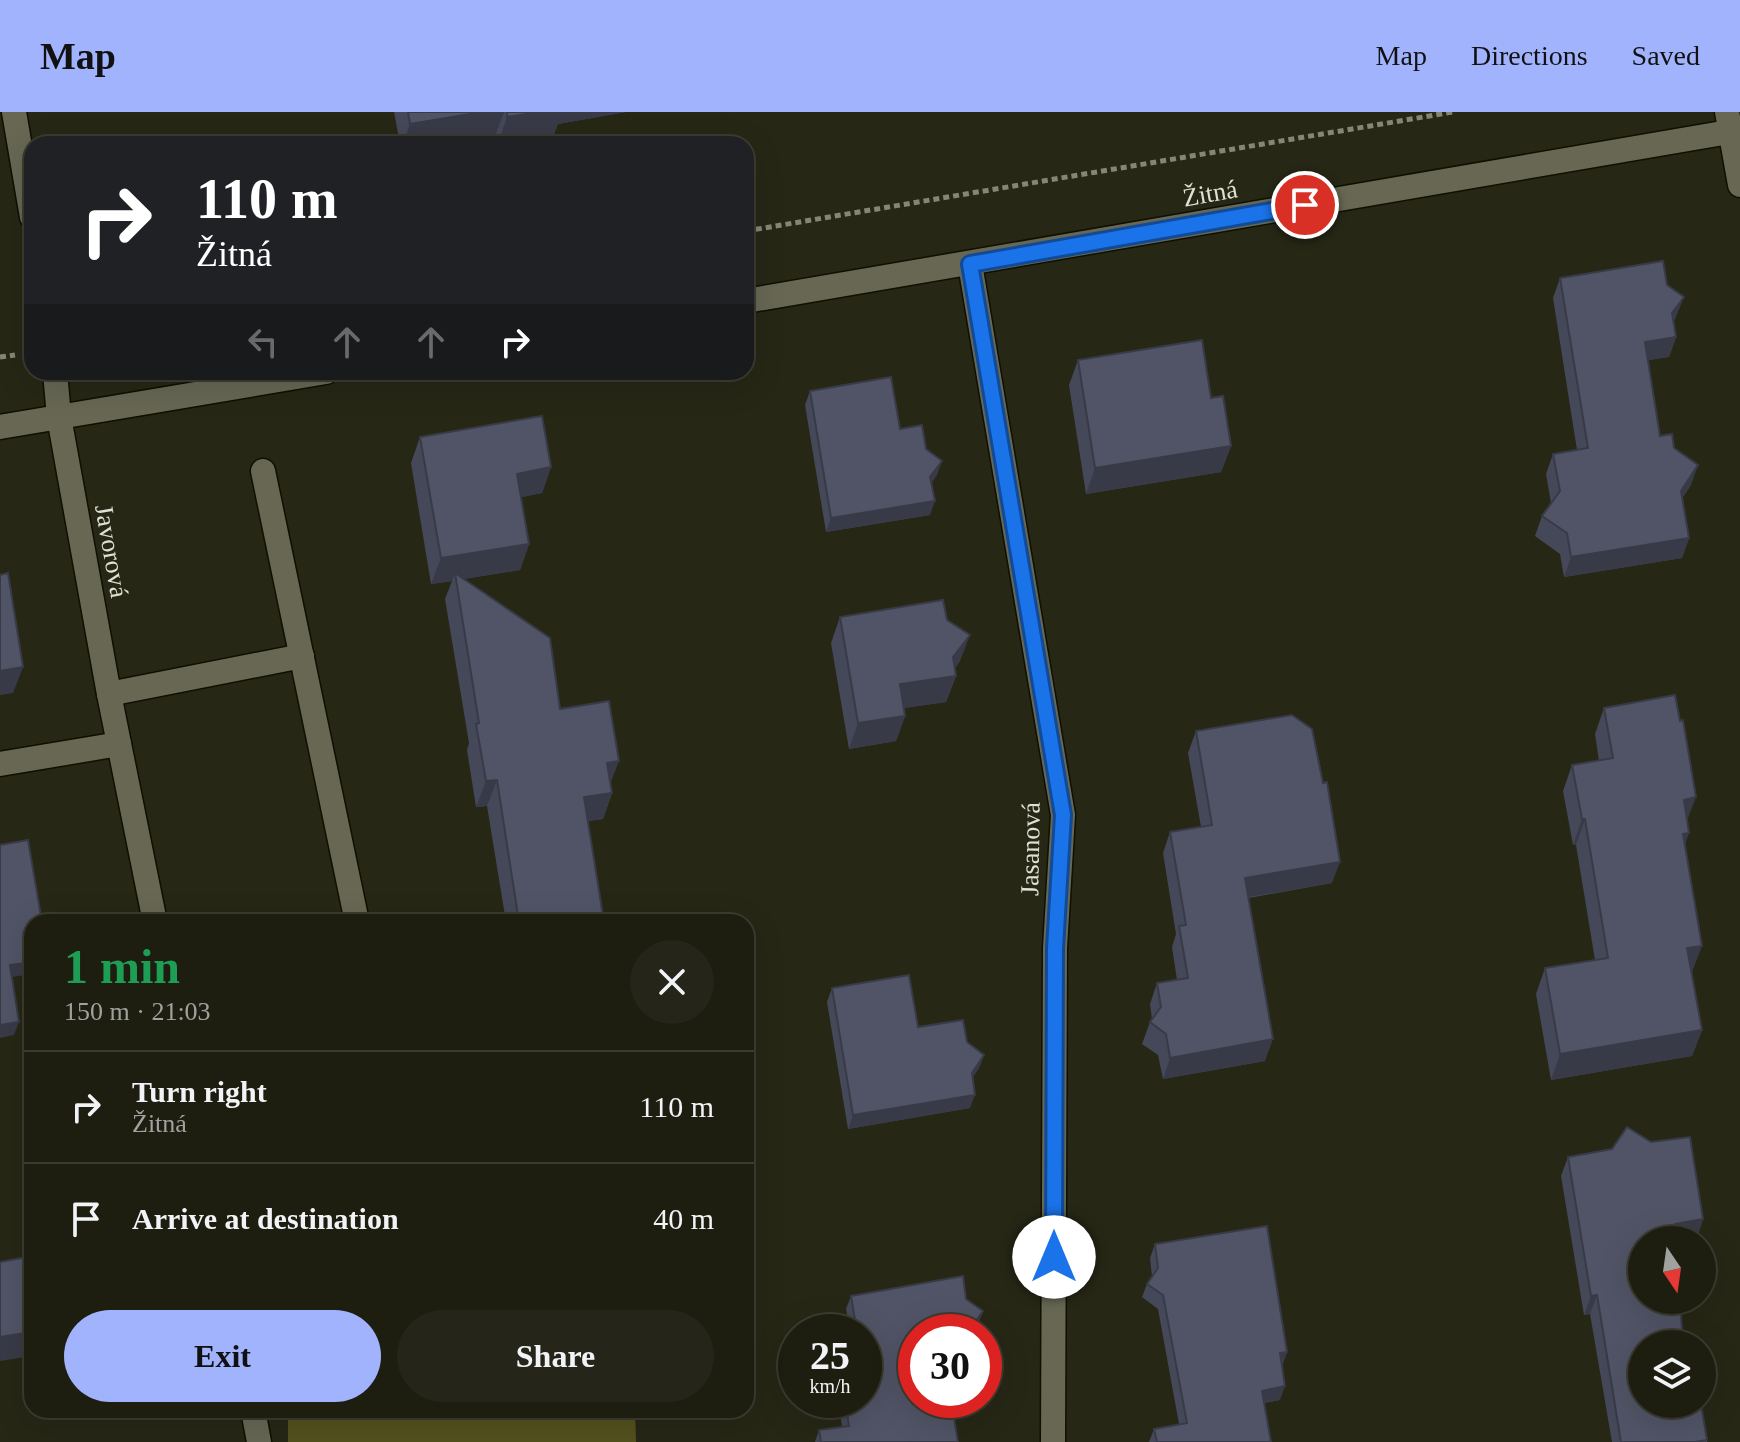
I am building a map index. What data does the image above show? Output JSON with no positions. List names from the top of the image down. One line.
{"streets":{"street":["Žitná","Javorová","Jasanová"]},"crossings":[["Žitná","Jasanová"]],"north":"bottom","page":{"header":"Map","nav":["Map","Directions","Saved"],"turn":["110 m","Žitná"],"heading":["1 min","150 m · 21:03"],"list":[{"name":"Turn right","note":"Žitná","value":"110 m"},{"name":"Arrive at destination","value":"40 m"}],"buttons":["Exit","Share"],"speed":"25 km/h","limit":"30"}}
